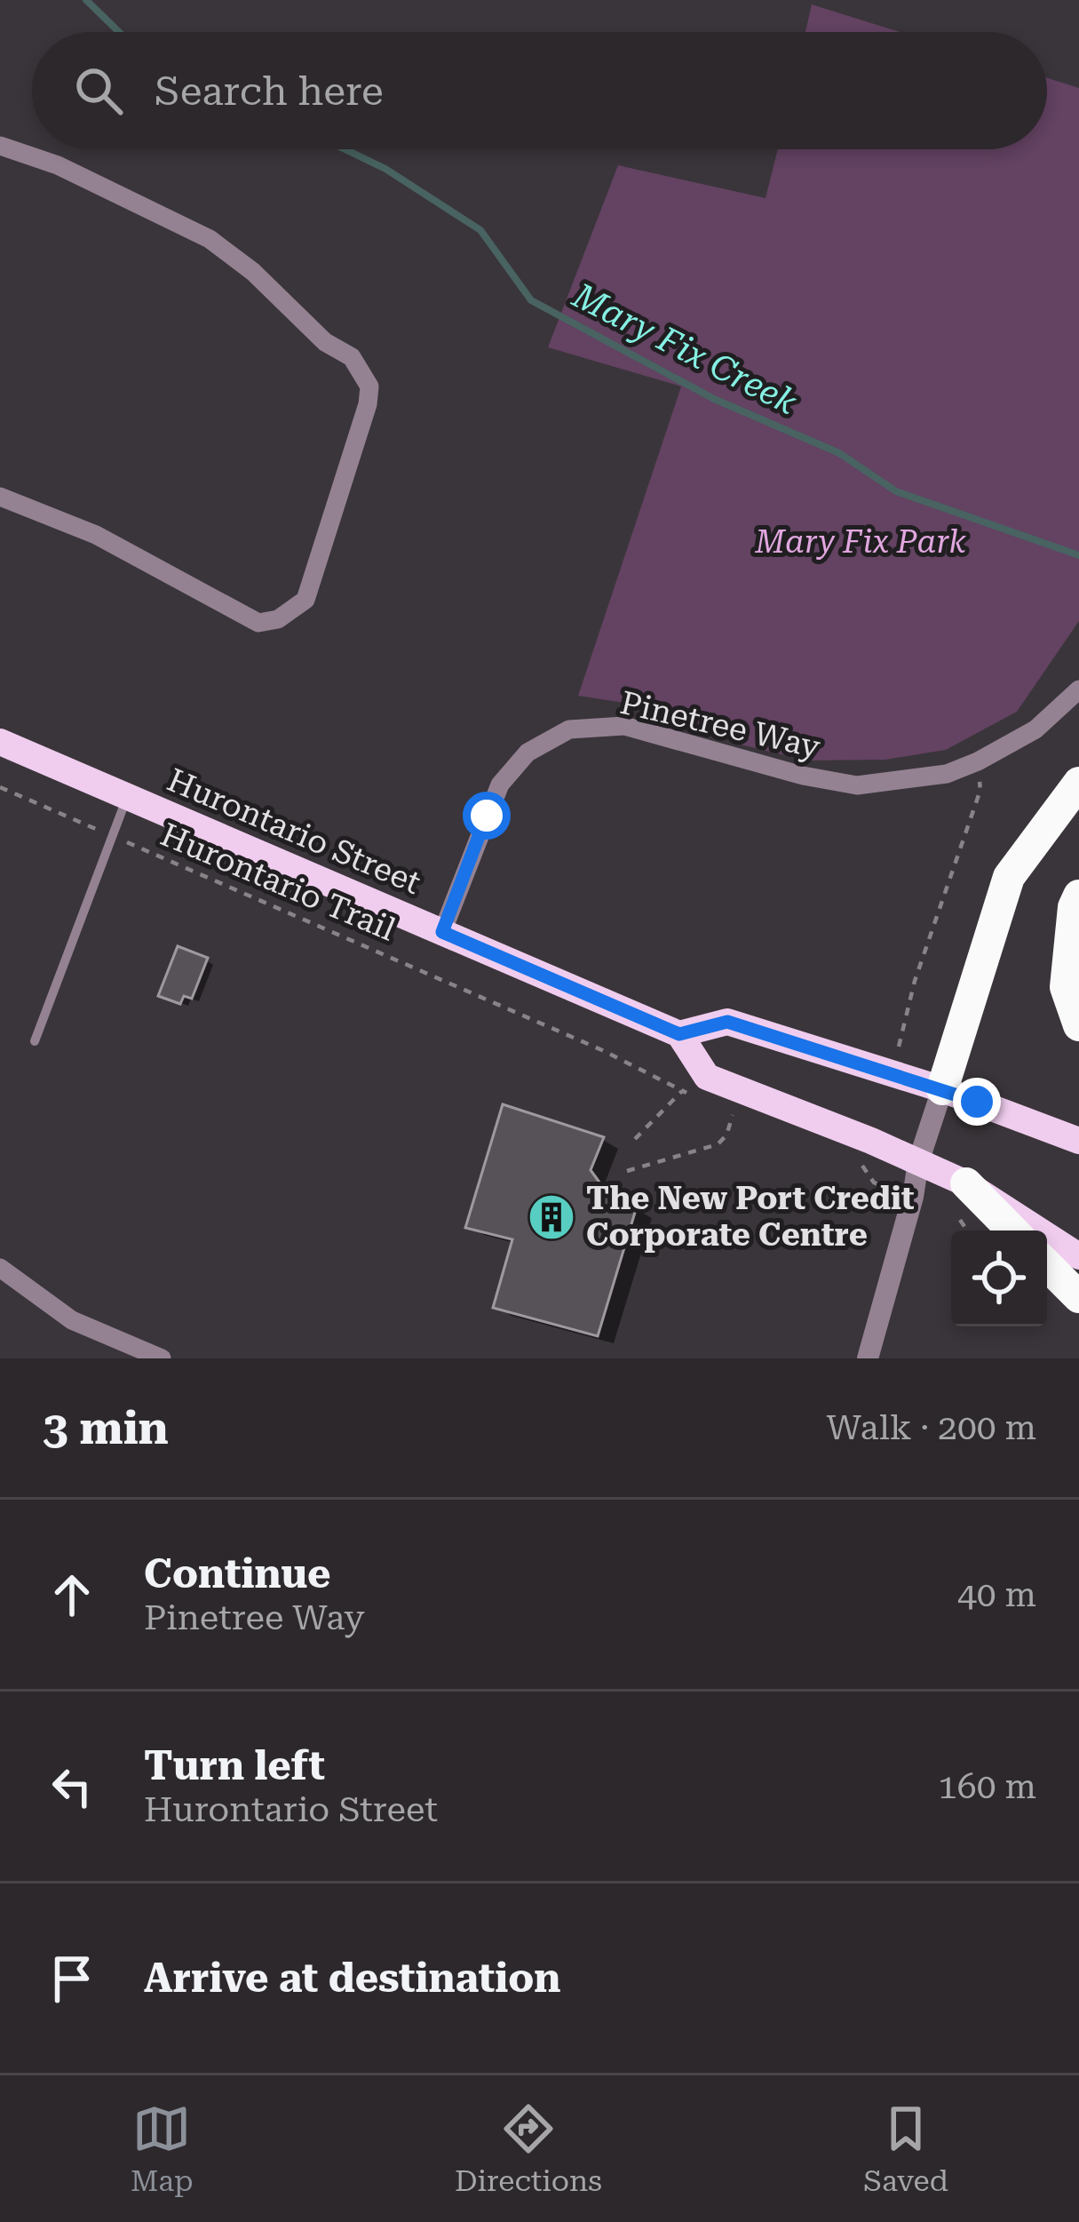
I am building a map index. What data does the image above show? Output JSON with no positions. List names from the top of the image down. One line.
{"streets":{"main road":["Hurontario Street"],"street":["Pinetree Way"],"path":["Hurontario Trail"]},"crossings":[["Pinetree Way","Hurontario Street"]],"water":["Mary Fix Creek"],"parks":["Mary Fix Park"],"places":{"building":["The New Port Credit Corporate Centre"]},"page":{"search":"Search here","heading":["3 min","Walk · 200 m"],"list":[["Continue","Pinetree Way","40 m"],["Turn left","Hurontario Street","160 m"],"Arrive at destination"],"nav":["Map","Directions","Saved"]}}
